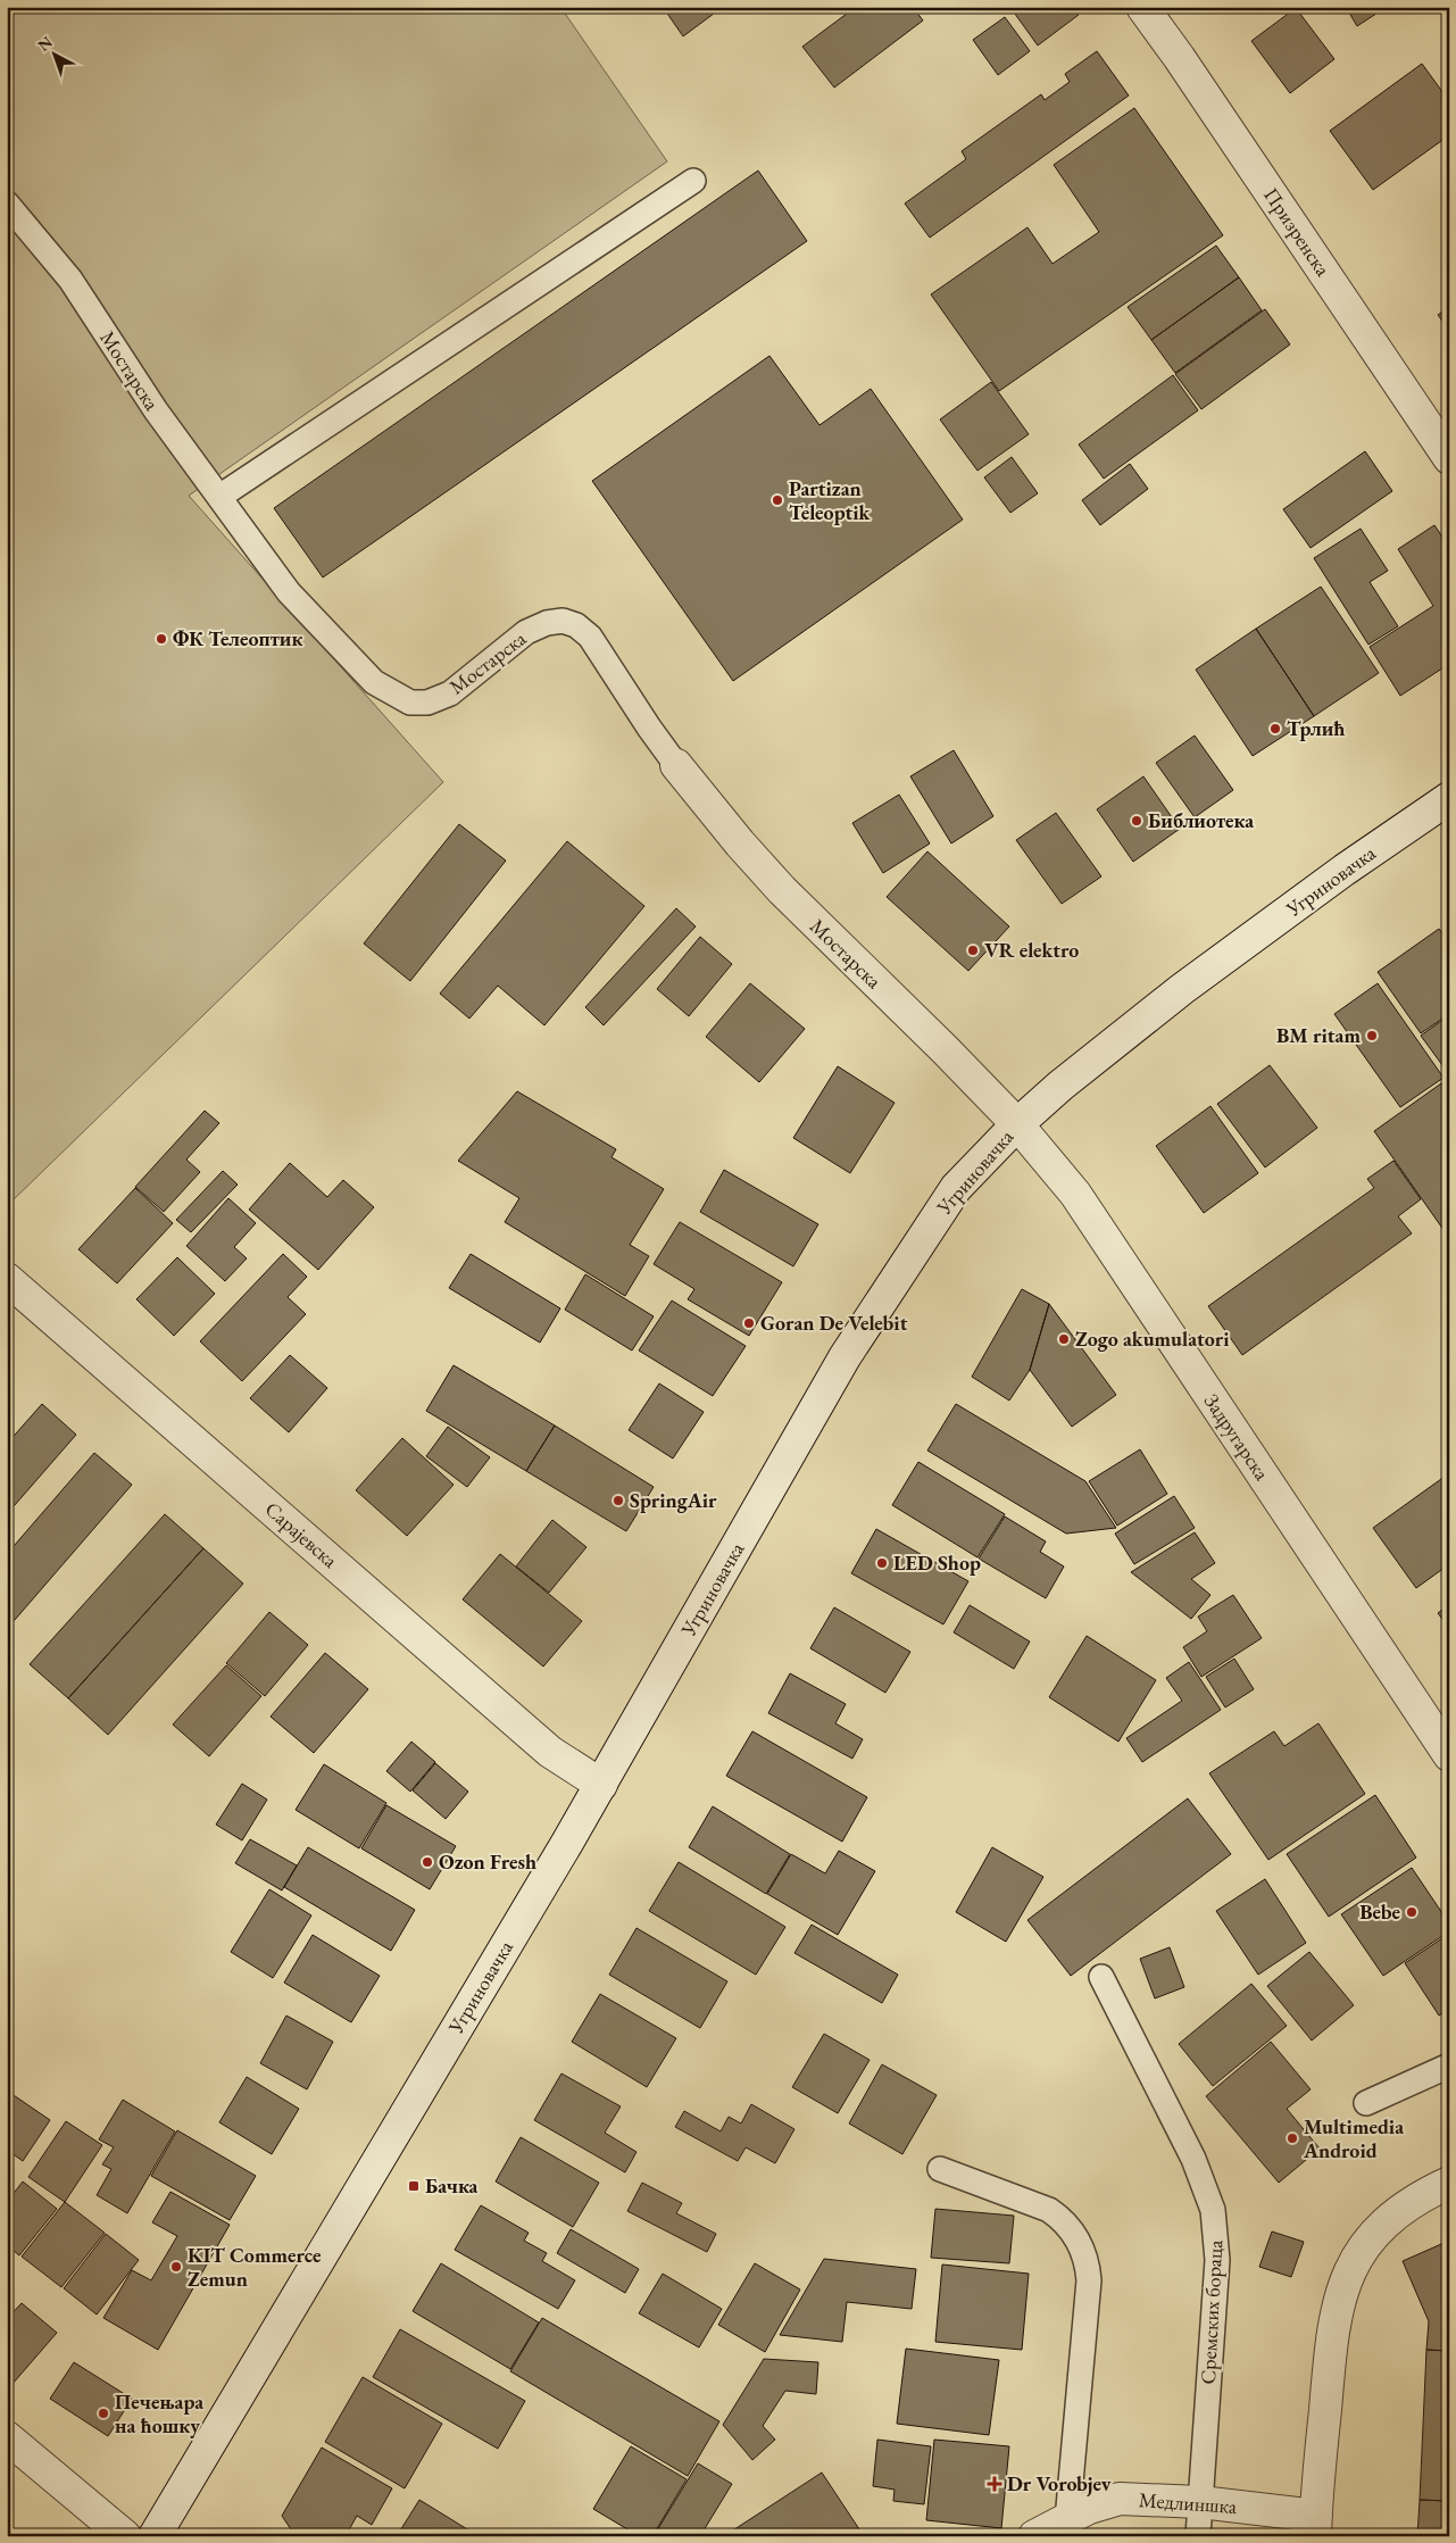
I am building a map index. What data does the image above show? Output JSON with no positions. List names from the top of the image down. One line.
{"streets":{"street":["Призренска","Мостарска","Угриновачка","Задругарска","Сарајевска","Медлиншка"],"lane":["Сремских бораца"]},"crossings":[["Мостарска","Угриновачка"],["Мостарска","Задругарска"],["Угриновачка","Задругарска"],["Угриновачка","Сарајевска"],["Сремских бораца","Медлиншка"]],"places":{"other":["Partizan Teleoptik","ФК Телеоптик","Трлић","Библиотека","VR elektro","BM ritam","Goran De Velebit","Zogo akumulatori","SpringAir","LED Shop","Ozon Fresh","Bebe","Multimedia Android","KIT Commerce Zemun","Печењара на ћошку"],"transit":["Бачка"],"health":["Dr Vorobjev"]},"north":"top left"}
